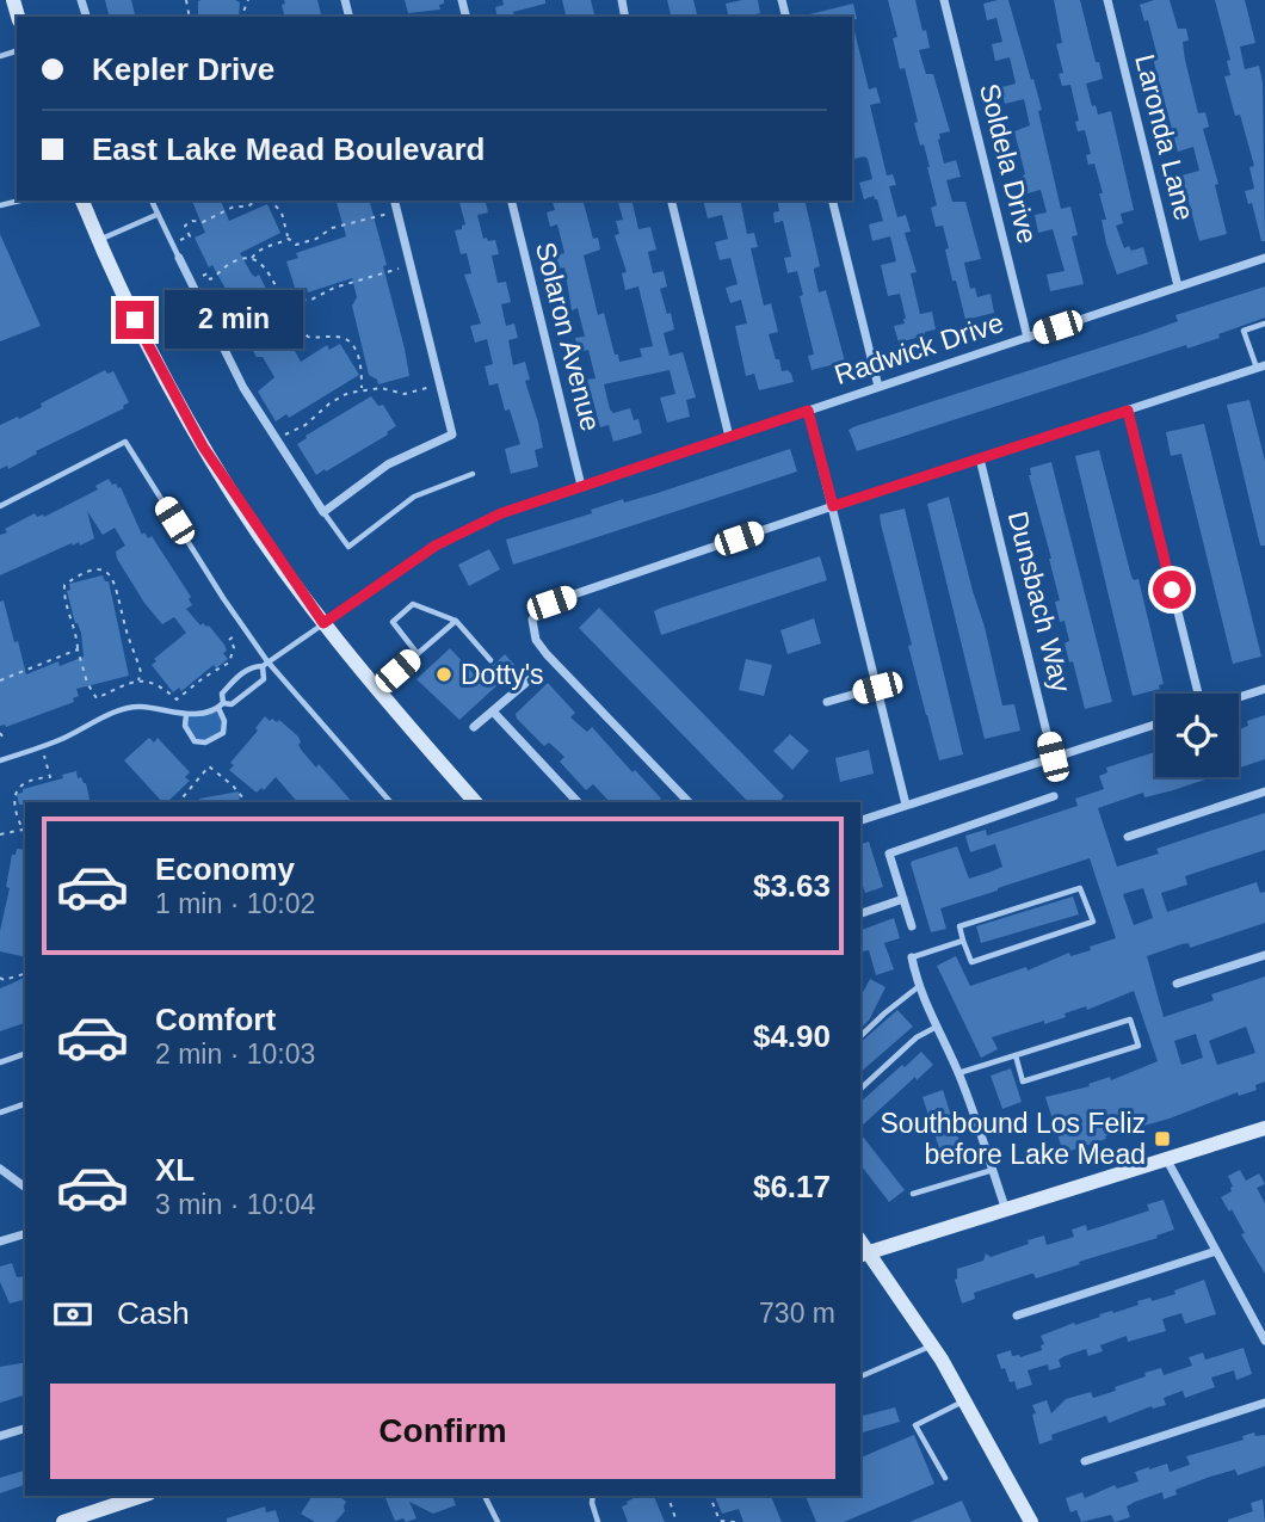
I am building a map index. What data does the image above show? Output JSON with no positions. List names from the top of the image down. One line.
{"streets":{"street":["Laronda Lane","Soldela Drive","Solaron Avenue","Radwick Drive","Dunsbach Way"]},"crossings":[["Laronda Lane","Radwick Drive"],["Soldela Drive","Radwick Drive"],["Solaron Avenue","Radwick Drive"]],"places":{"other":["Dotty's"],"transit":["Southbound Los Feliz before Lake Mead"]},"page":{"banner":["Kepler Drive","East Lake Mead Boulevard"],"bubble":"2 min","list":[{"name":"Economy","note":"1 min · 10:02","value":"$3.63"},{"name":"Comfort","note":"2 min · 10:03","value":"$4.90"},{"name":"XL","note":"3 min · 10:04","value":"$6.17"}],"pay":["Cash","730 m"],"buttons":"Confirm"}}
